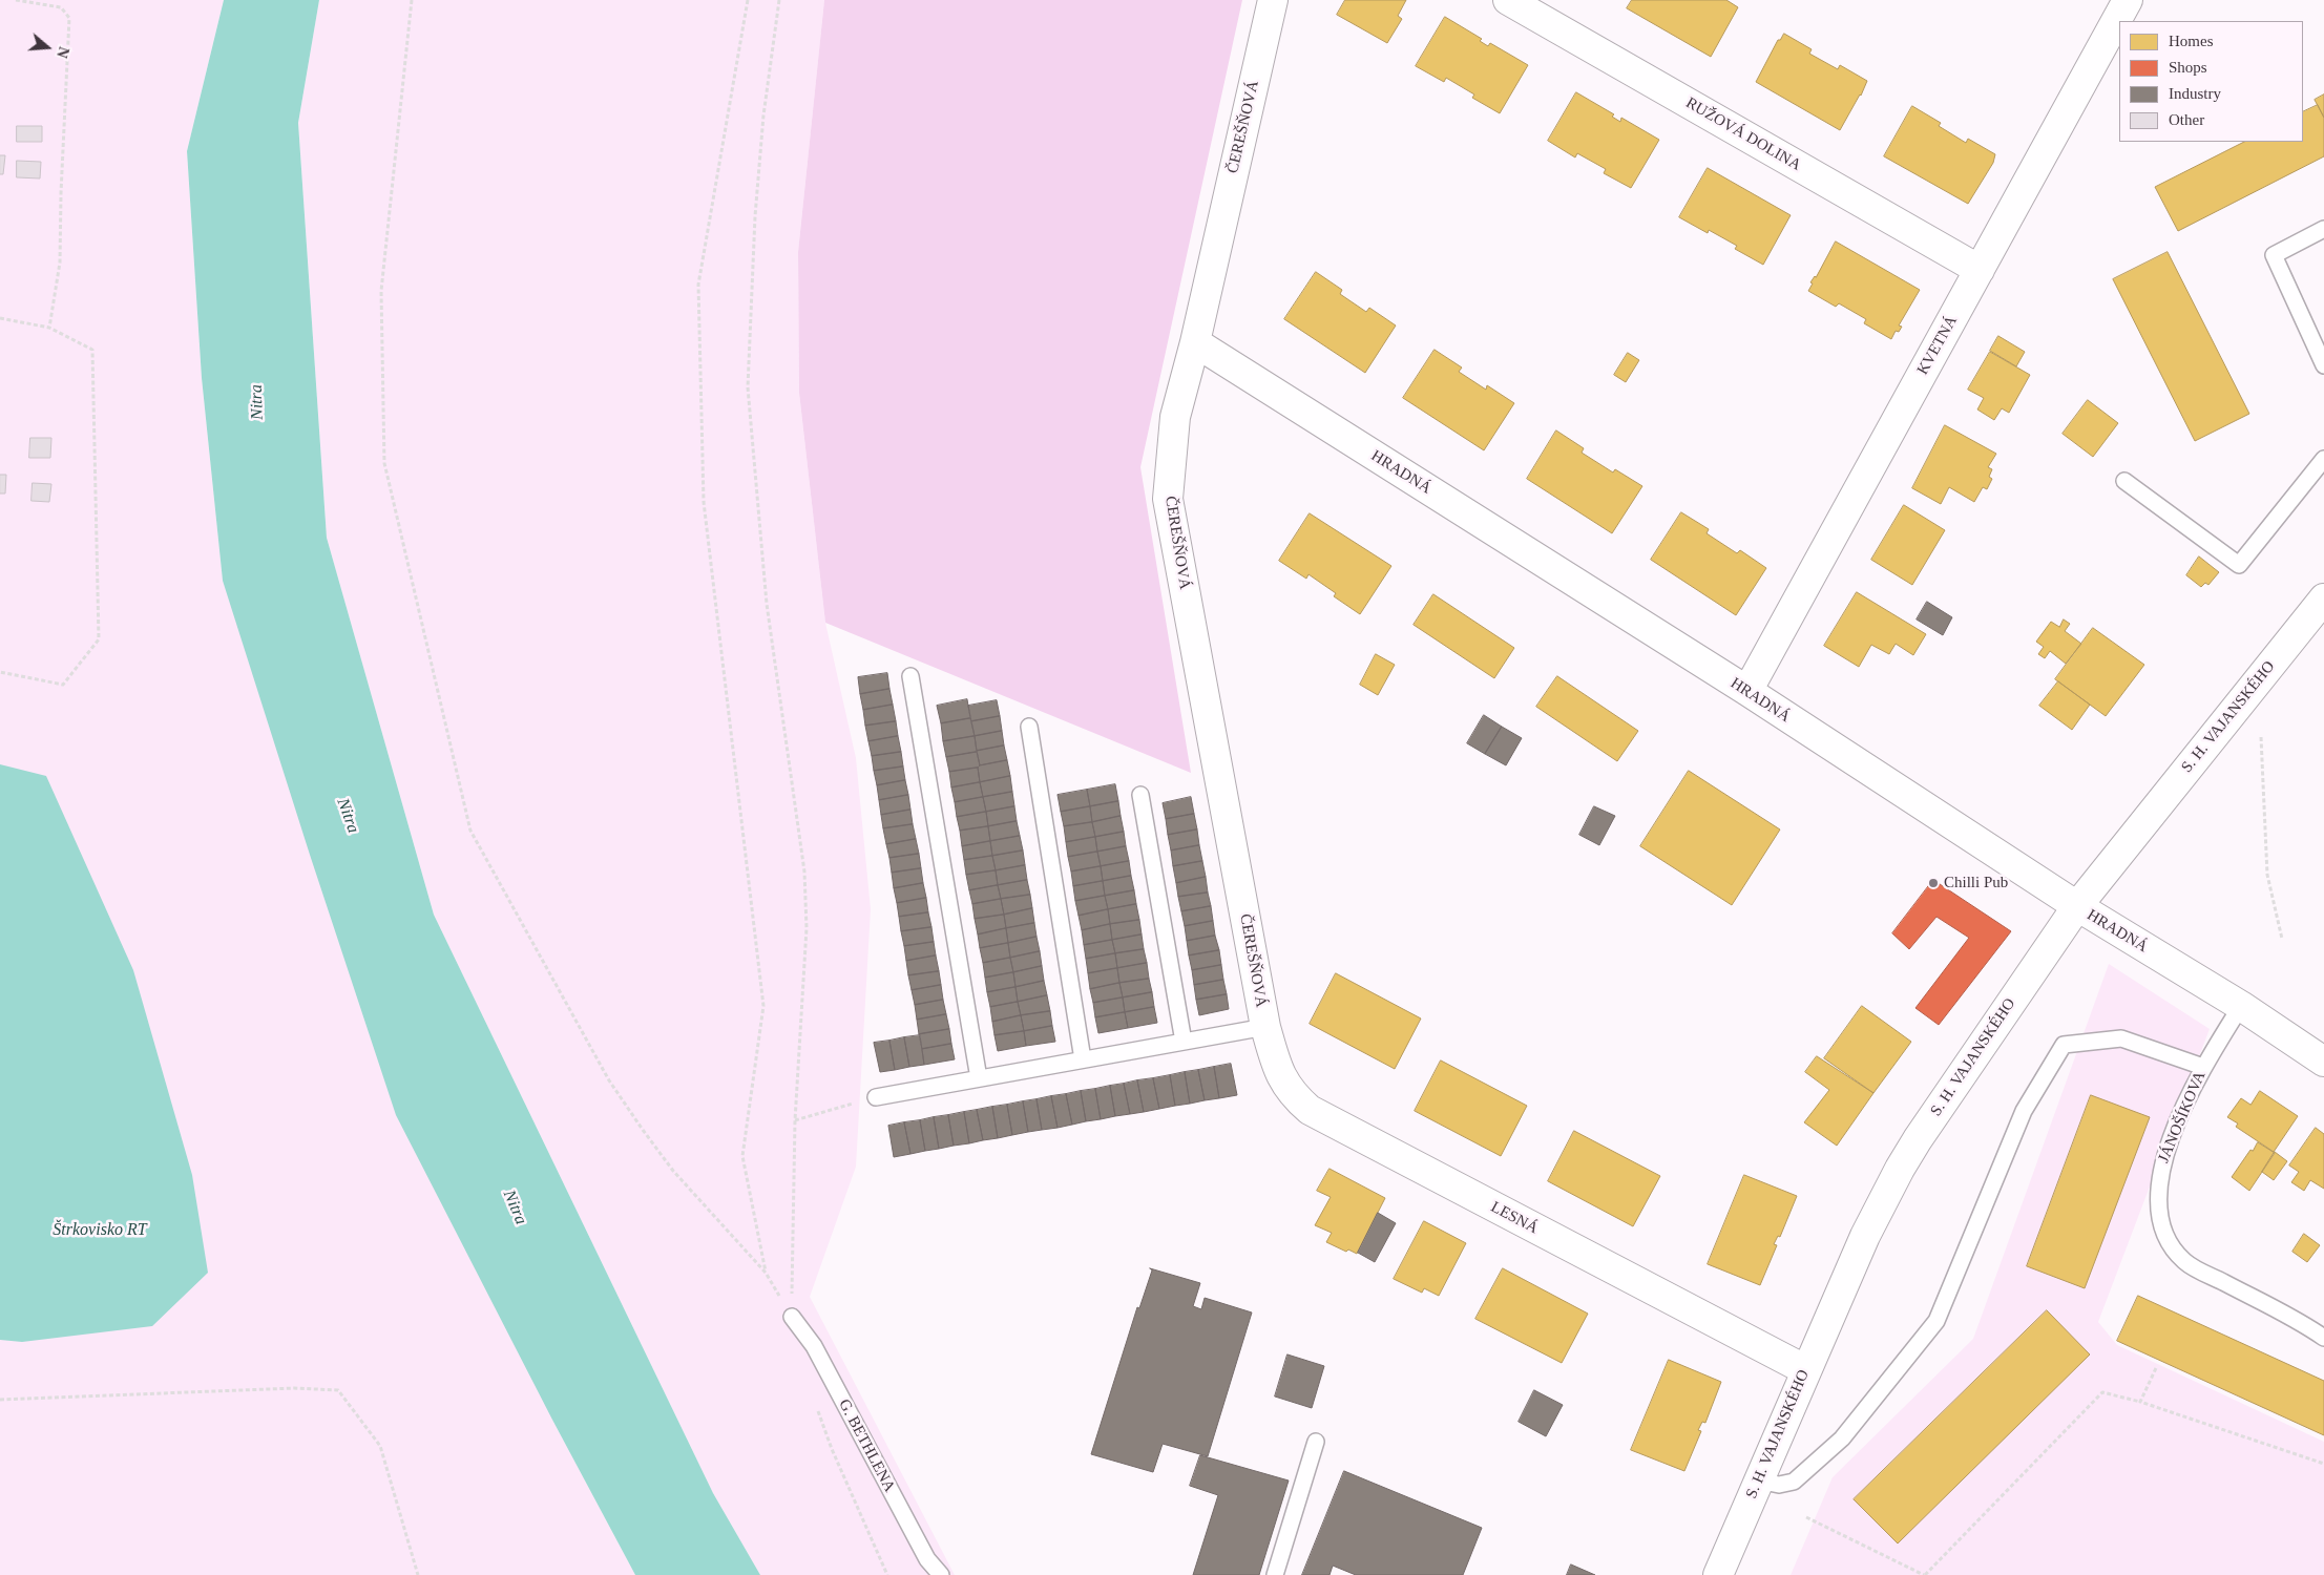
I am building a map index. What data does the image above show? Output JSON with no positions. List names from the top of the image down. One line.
{"streets":{"street":["ČEREŠŇOVÁ","RUŽOVÁ DOLINA","KVETNÁ","HRADNÁ","S. H. VAJANSKÉHO","LESNÁ"],"lane":["JÁNOŠÍKOVA","G. BETHLENA"]},"crossings":[["ČEREŠŇOVÁ","HRADNÁ"],["ČEREŠŇOVÁ","LESNÁ"],["RUŽOVÁ DOLINA","KVETNÁ"],["KVETNÁ","HRADNÁ"],["HRADNÁ","S. H. VAJANSKÉHO"],["HRADNÁ","JÁNOŠÍKOVA"],["S. H. VAJANSKÉHO","LESNÁ"]],"water":["Nitra","Štrkovisko RT"],"places":["Chilli Pub"],"legend":["Homes","Shops","Industry","Other"],"north":"right"}
